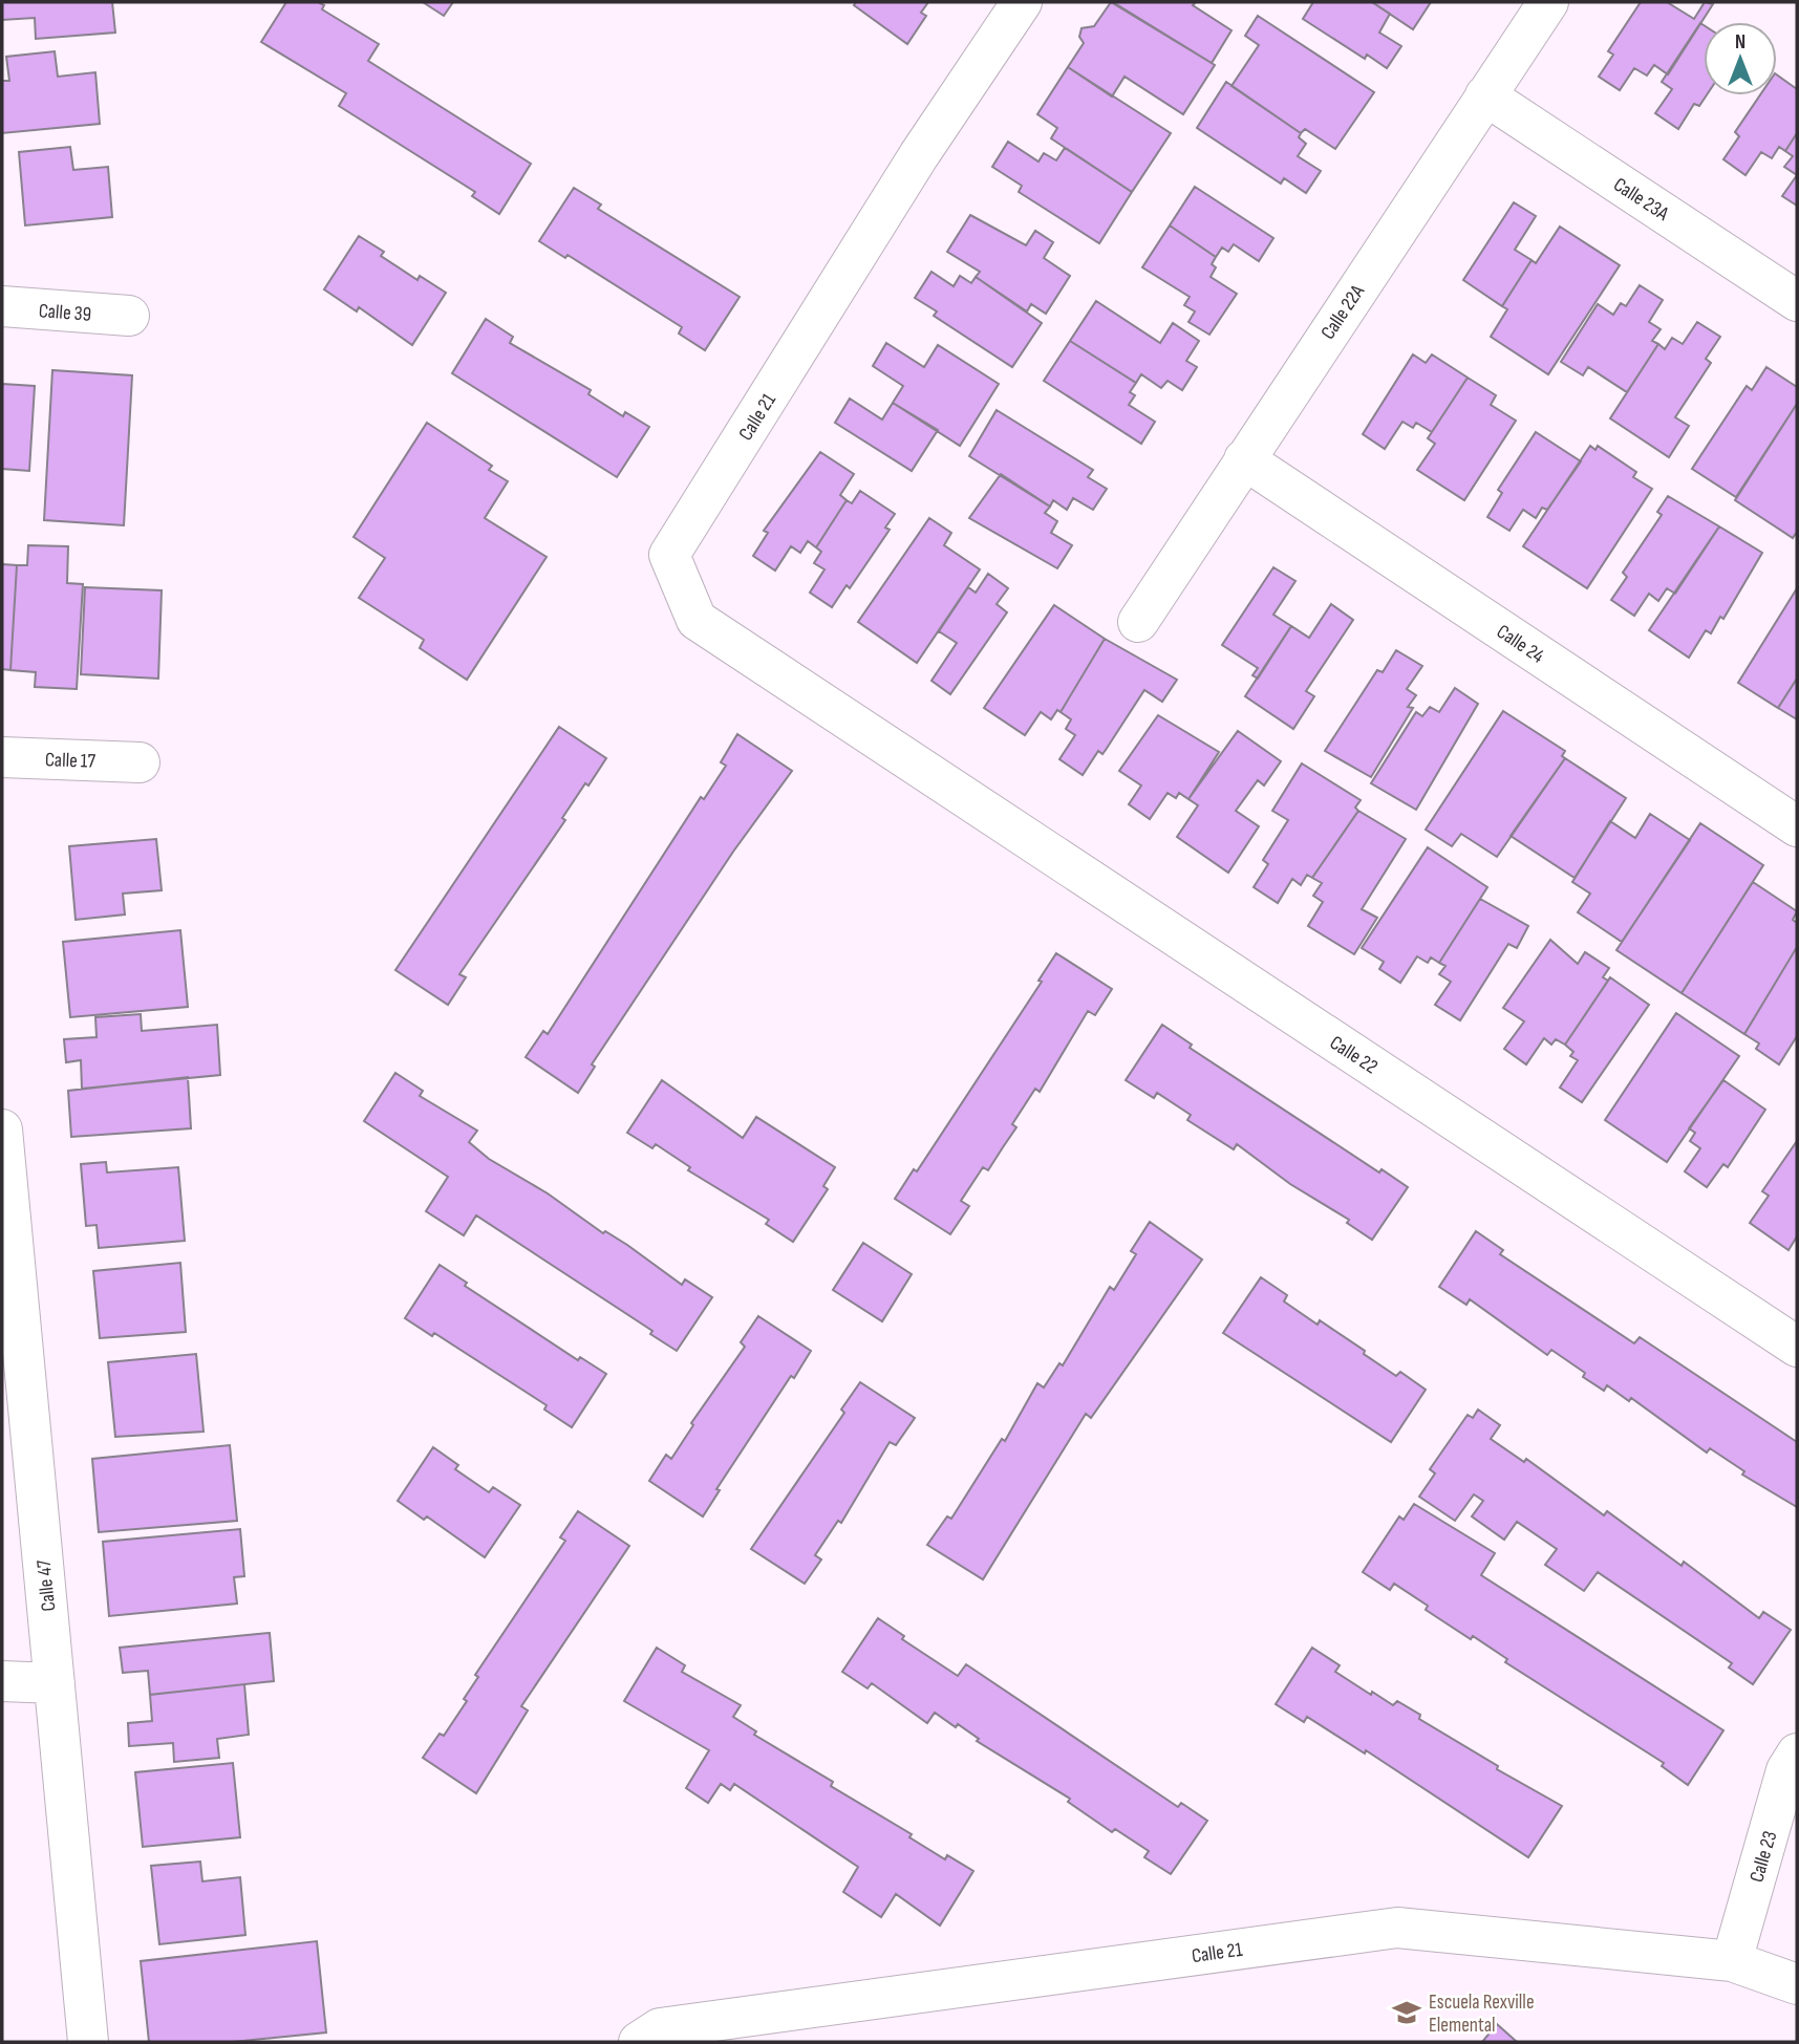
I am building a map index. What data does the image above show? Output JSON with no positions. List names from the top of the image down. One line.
{"streets":{"street":["Calle 23A","Calle 39","Calle 22A","Calle 21","Calle 24","Calle 17","Calle 22","Calle 47","Calle 23"]},"crossings":[["Calle 23A","Calle 22A"],["Calle 22A","Calle 24"],["Calle 21","Calle 22"],["Calle 21","Calle 23"]],"places":{"school or university":["Escuela Rexville Elemental"]},"north":"top"}
